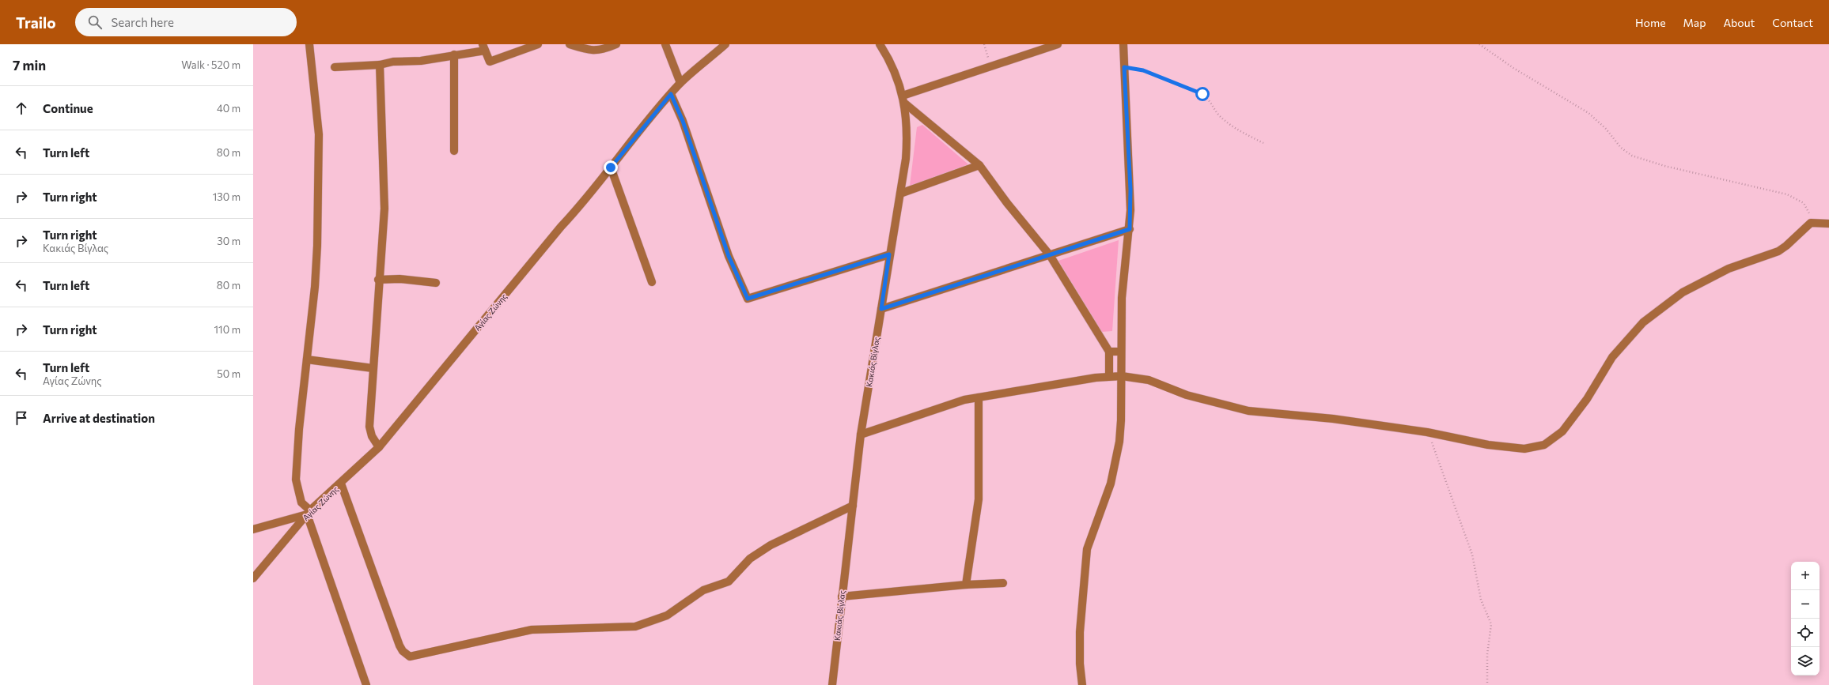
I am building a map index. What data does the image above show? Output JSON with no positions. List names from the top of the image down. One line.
{"streets":{"street":["Αγίας Ζώνης","Κακιάς Βίγλας"]},"page":{"header":"Trailo","search":"Search here","nav":["Home","Map","About","Contact"],"heading":["7 min","Walk · 520 m"],"list":[["Continue","40 m"],["Turn left","80 m"],["Turn right","130 m"],["Turn right","Κακιάς Βίγλας","30 m"],["Turn left","80 m"],["Turn right","110 m"],["Turn left","Αγίας Ζώνης","50 m"],"Arrive at destination"],"map_buttons":["+","−"]}}
